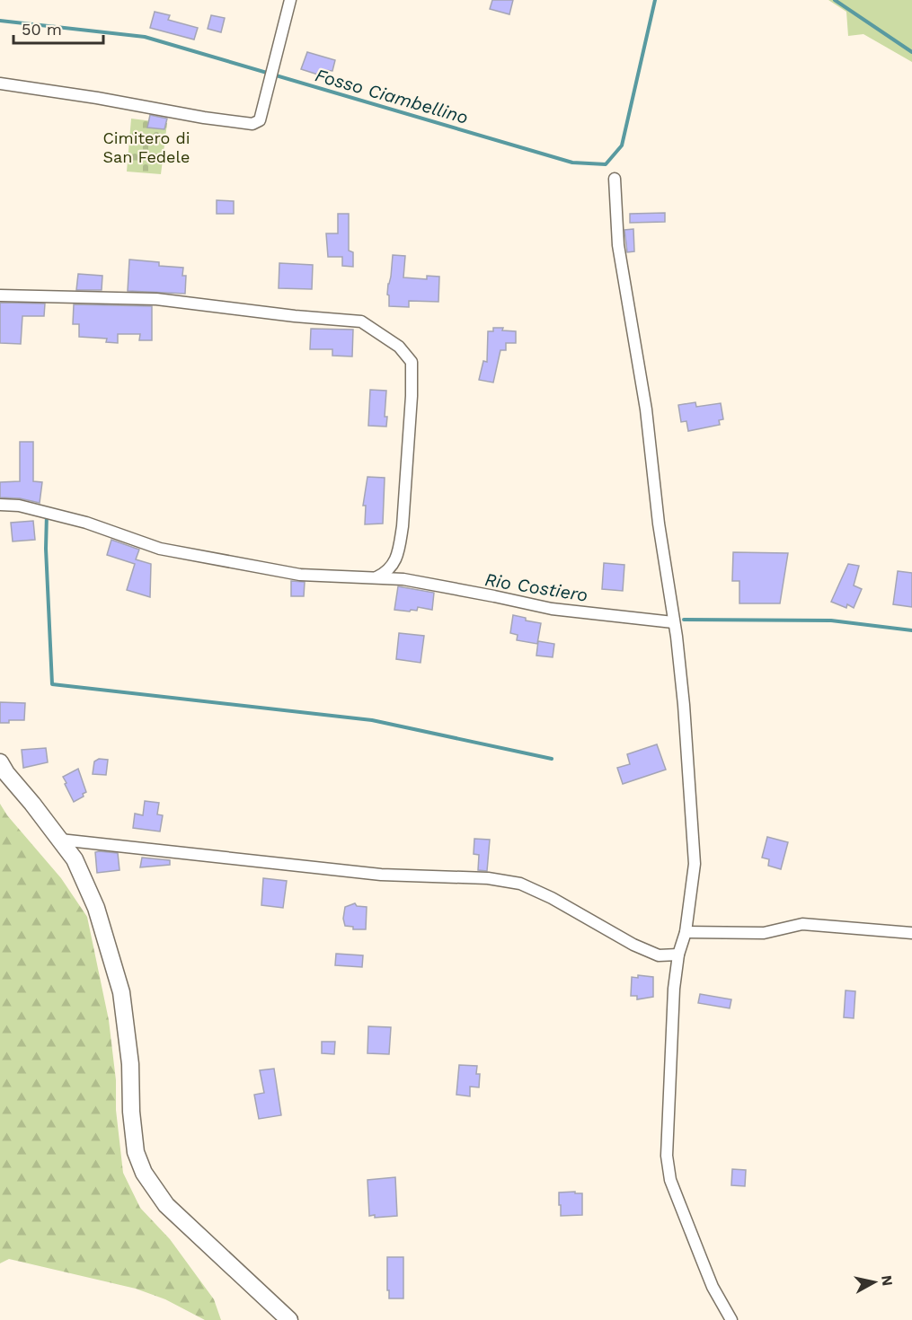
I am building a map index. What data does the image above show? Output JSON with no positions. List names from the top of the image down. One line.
{"water":["Fosso Ciambellino","Rio Costiero"],"parks":["Cimitero di San Fedele"],"scale_bar":"50 m","north":"right"}
